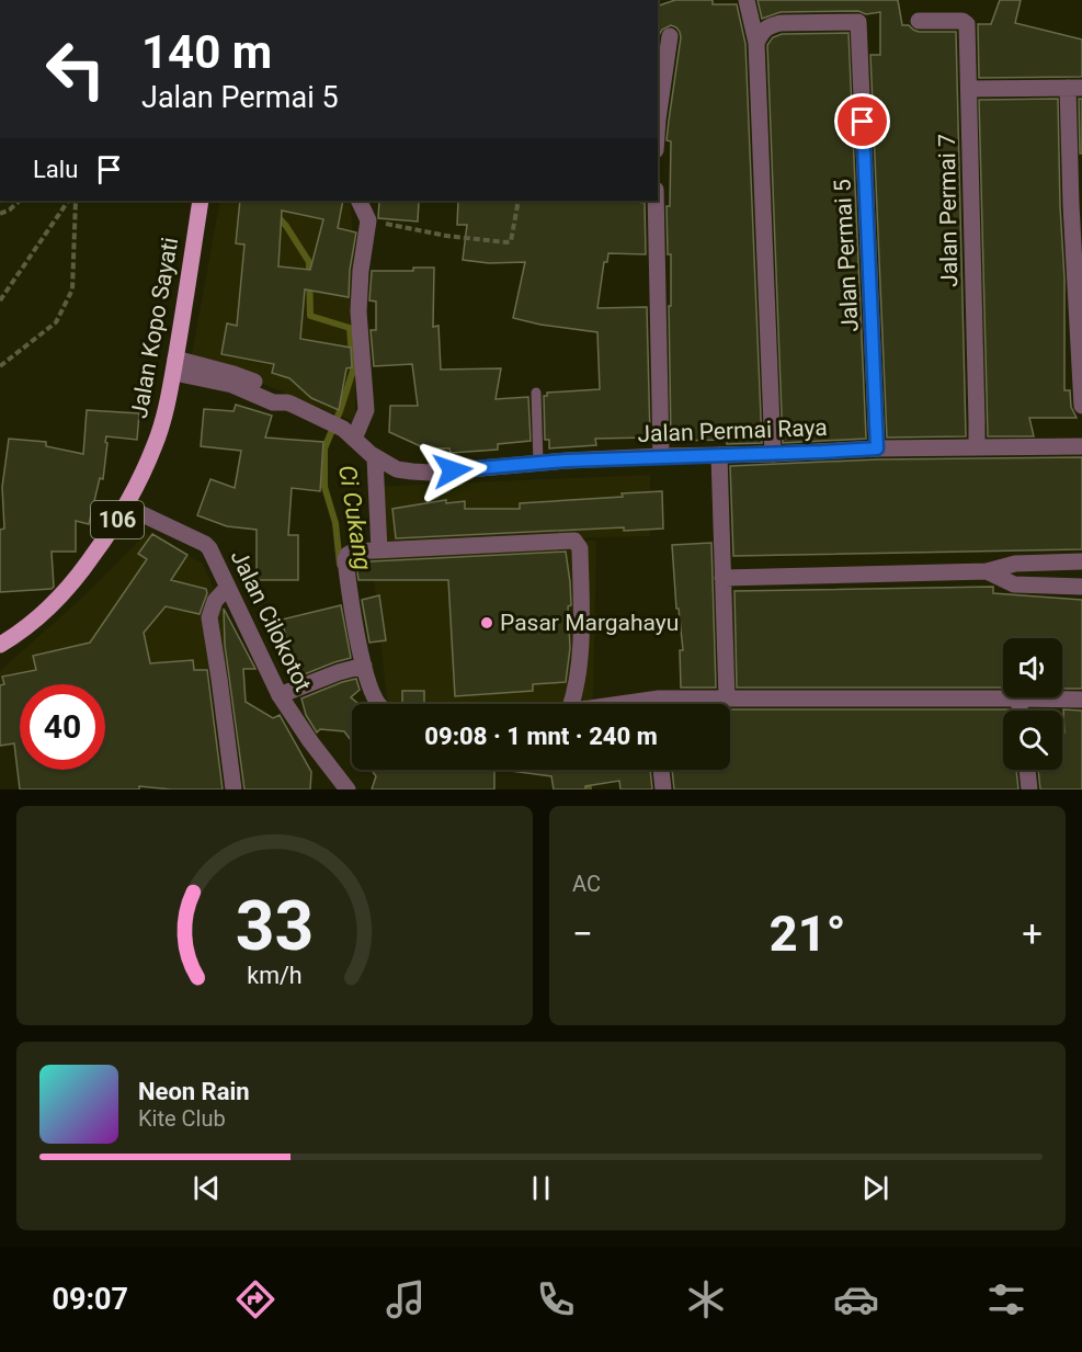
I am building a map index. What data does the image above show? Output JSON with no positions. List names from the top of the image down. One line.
{"streets":{"main road":["Jalan Kopo Sayati","106"],"street":["Jalan Permai 7","Jalan Permai 5","Jalan Permai Raya","Jalan Cilokotot"]},"crossings":[["Jalan Permai 7","Jalan Permai Raya"],["Jalan Permai 5","Jalan Permai Raya"],["Jalan Kopo Sayati","Jalan Permai Raya"],["Jalan Kopo Sayati","Jalan Cilokotot"]],"water":["Ci Cukang"],"places":["Pasar Margahayu"],"page":{"turn":["140 m","Jalan Permai 5"],"then":"Lalu","limit":"40","trip":"09:08 · 1 mnt · 240 m","tile":"AC","heat":["−","21°","+"],"song":["Neon Rain","Kite Club"],"tabs":"09:07","gauge":["33","km/h"]}}
